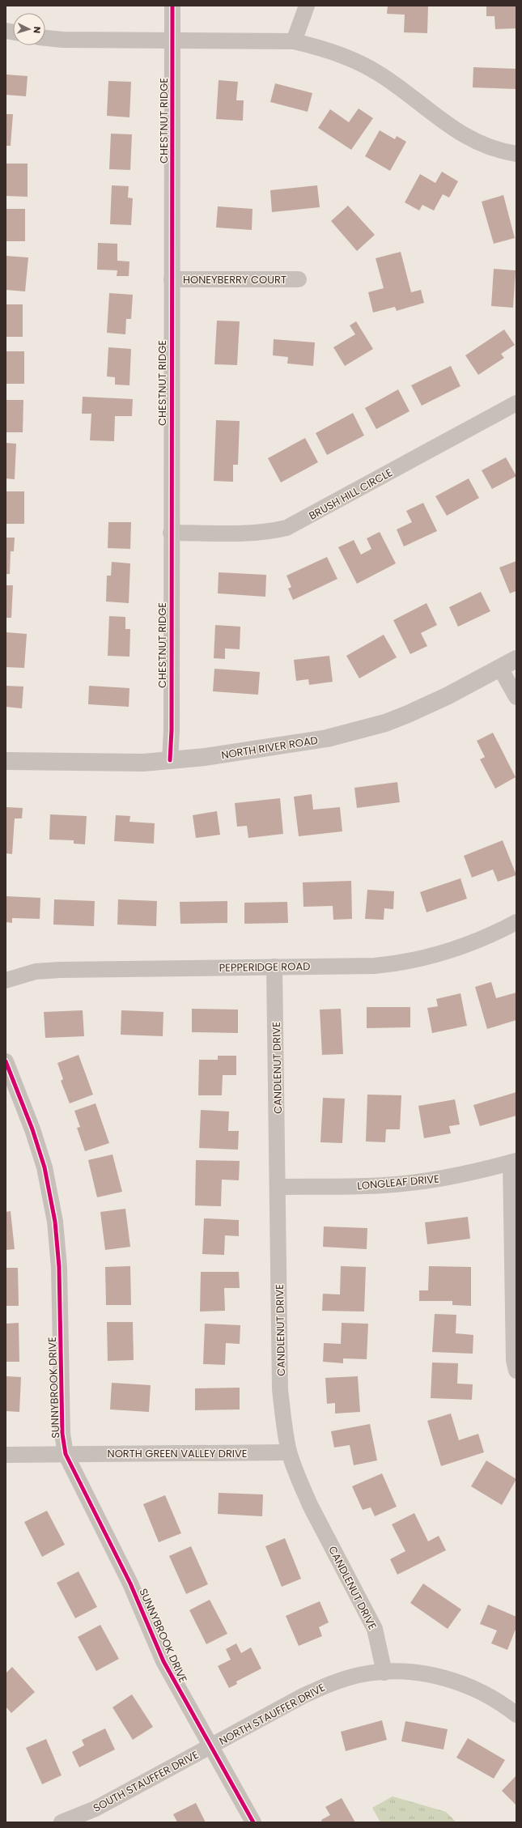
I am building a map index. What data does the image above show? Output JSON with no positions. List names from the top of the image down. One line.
{"streets":{"street":["CHESTNUT RIDGE","HONEYBERRY COURT","BRUSH HILL CIRCLE","NORTH RIVER ROAD","PEPPERIDGE ROAD","CANDLENUT DRIVE","LONGLEAF DRIVE","SUNNYBROOK DRIVE","NORTH GREEN VALLEY DRIVE","NORTH STAUFFER DRIVE","SOUTH STAUFFER DRIVE"]},"crossings":[["CHESTNUT RIDGE","HONEYBERRY COURT"],["CHESTNUT RIDGE","BRUSH HILL CIRCLE"],["CHESTNUT RIDGE","NORTH RIVER ROAD"],["PEPPERIDGE ROAD","CANDLENUT DRIVE"],["CANDLENUT DRIVE","LONGLEAF DRIVE"],["CANDLENUT DRIVE","NORTH GREEN VALLEY DRIVE"],["CANDLENUT DRIVE","NORTH STAUFFER DRIVE"],["SUNNYBROOK DRIVE","NORTH GREEN VALLEY DRIVE"],["SUNNYBROOK DRIVE","NORTH STAUFFER DRIVE"],["SUNNYBROOK DRIVE","SOUTH STAUFFER DRIVE"],["NORTH STAUFFER DRIVE","SOUTH STAUFFER DRIVE"]],"north":"right"}
